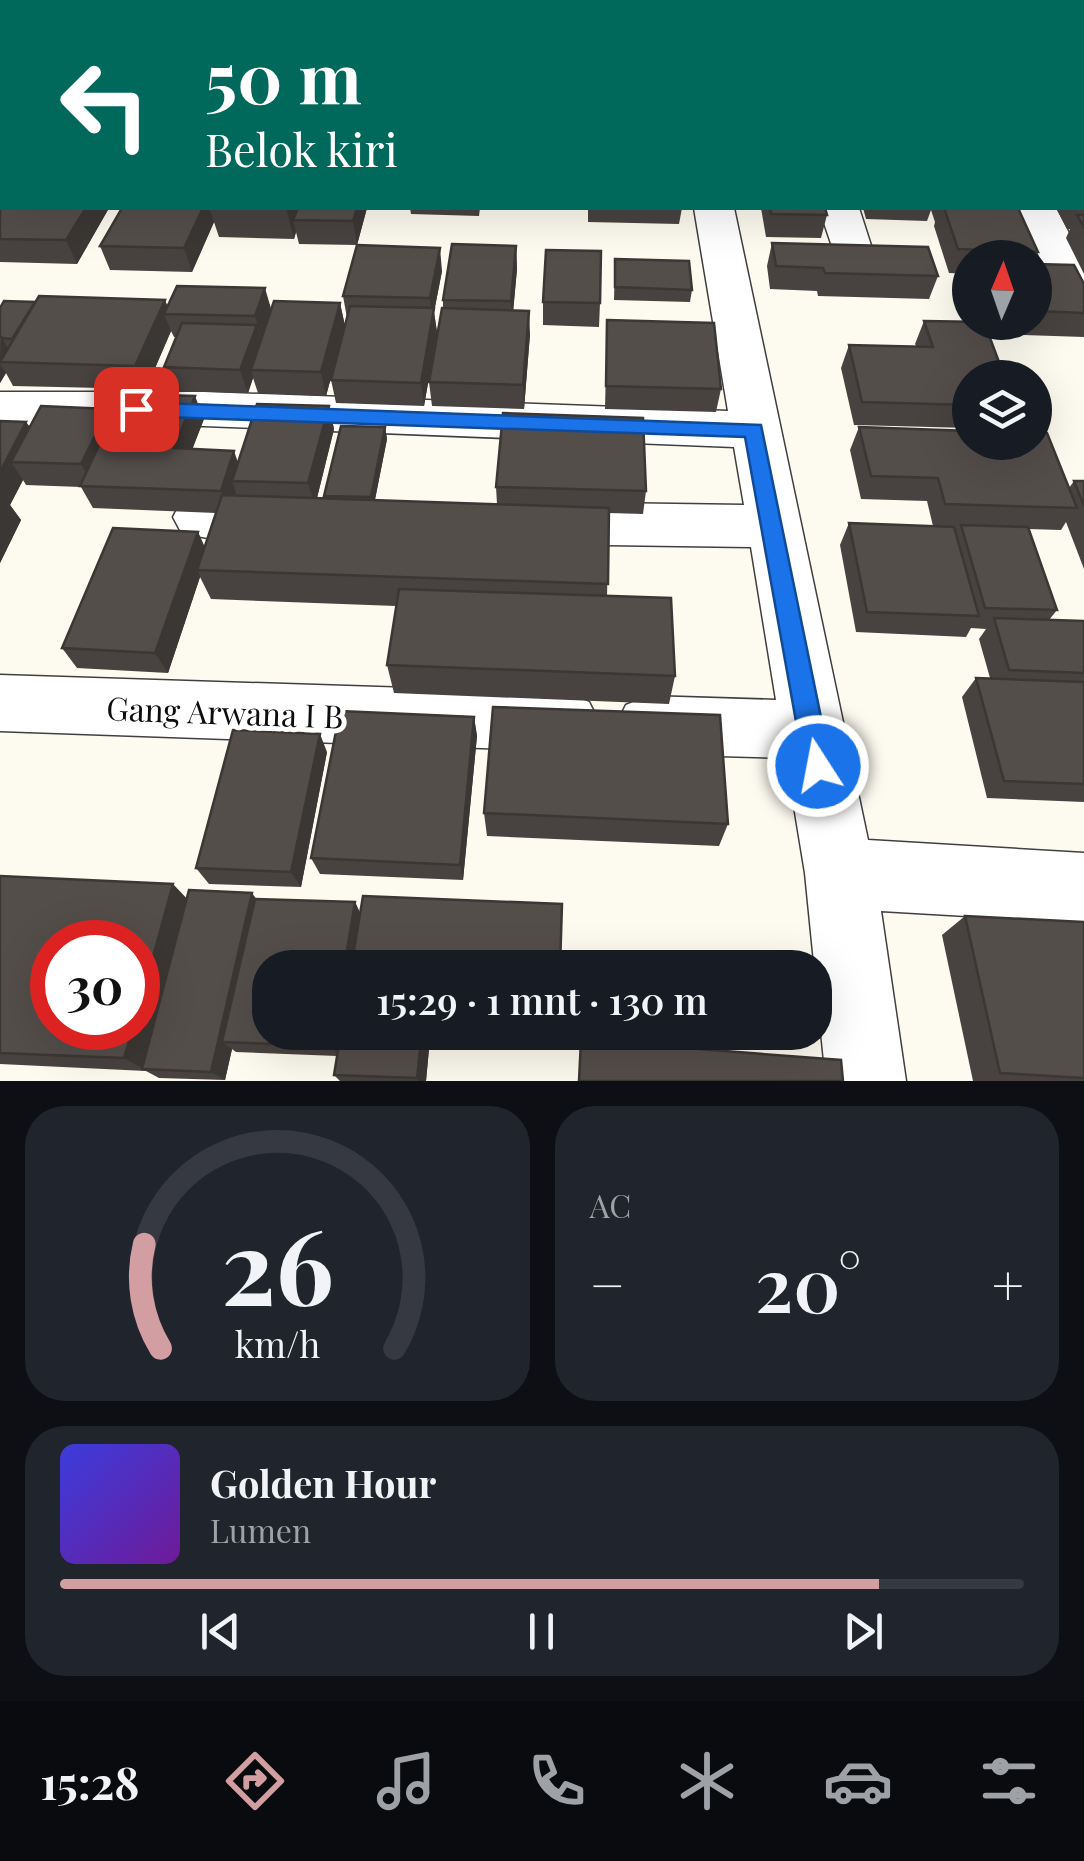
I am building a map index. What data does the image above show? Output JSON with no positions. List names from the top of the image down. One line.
{"streets":{"street":["Gang Arwana I B"]},"north":"top","page":{"turn":["50 m","Belok kiri"],"limit":"30","trip":"15:29 · 1 mnt · 130 m","tile":"AC","heat":["−","20°","+"],"song":["Golden Hour","Lumen"],"tabs":"15:28","gauge":["26","km/h"]}}
